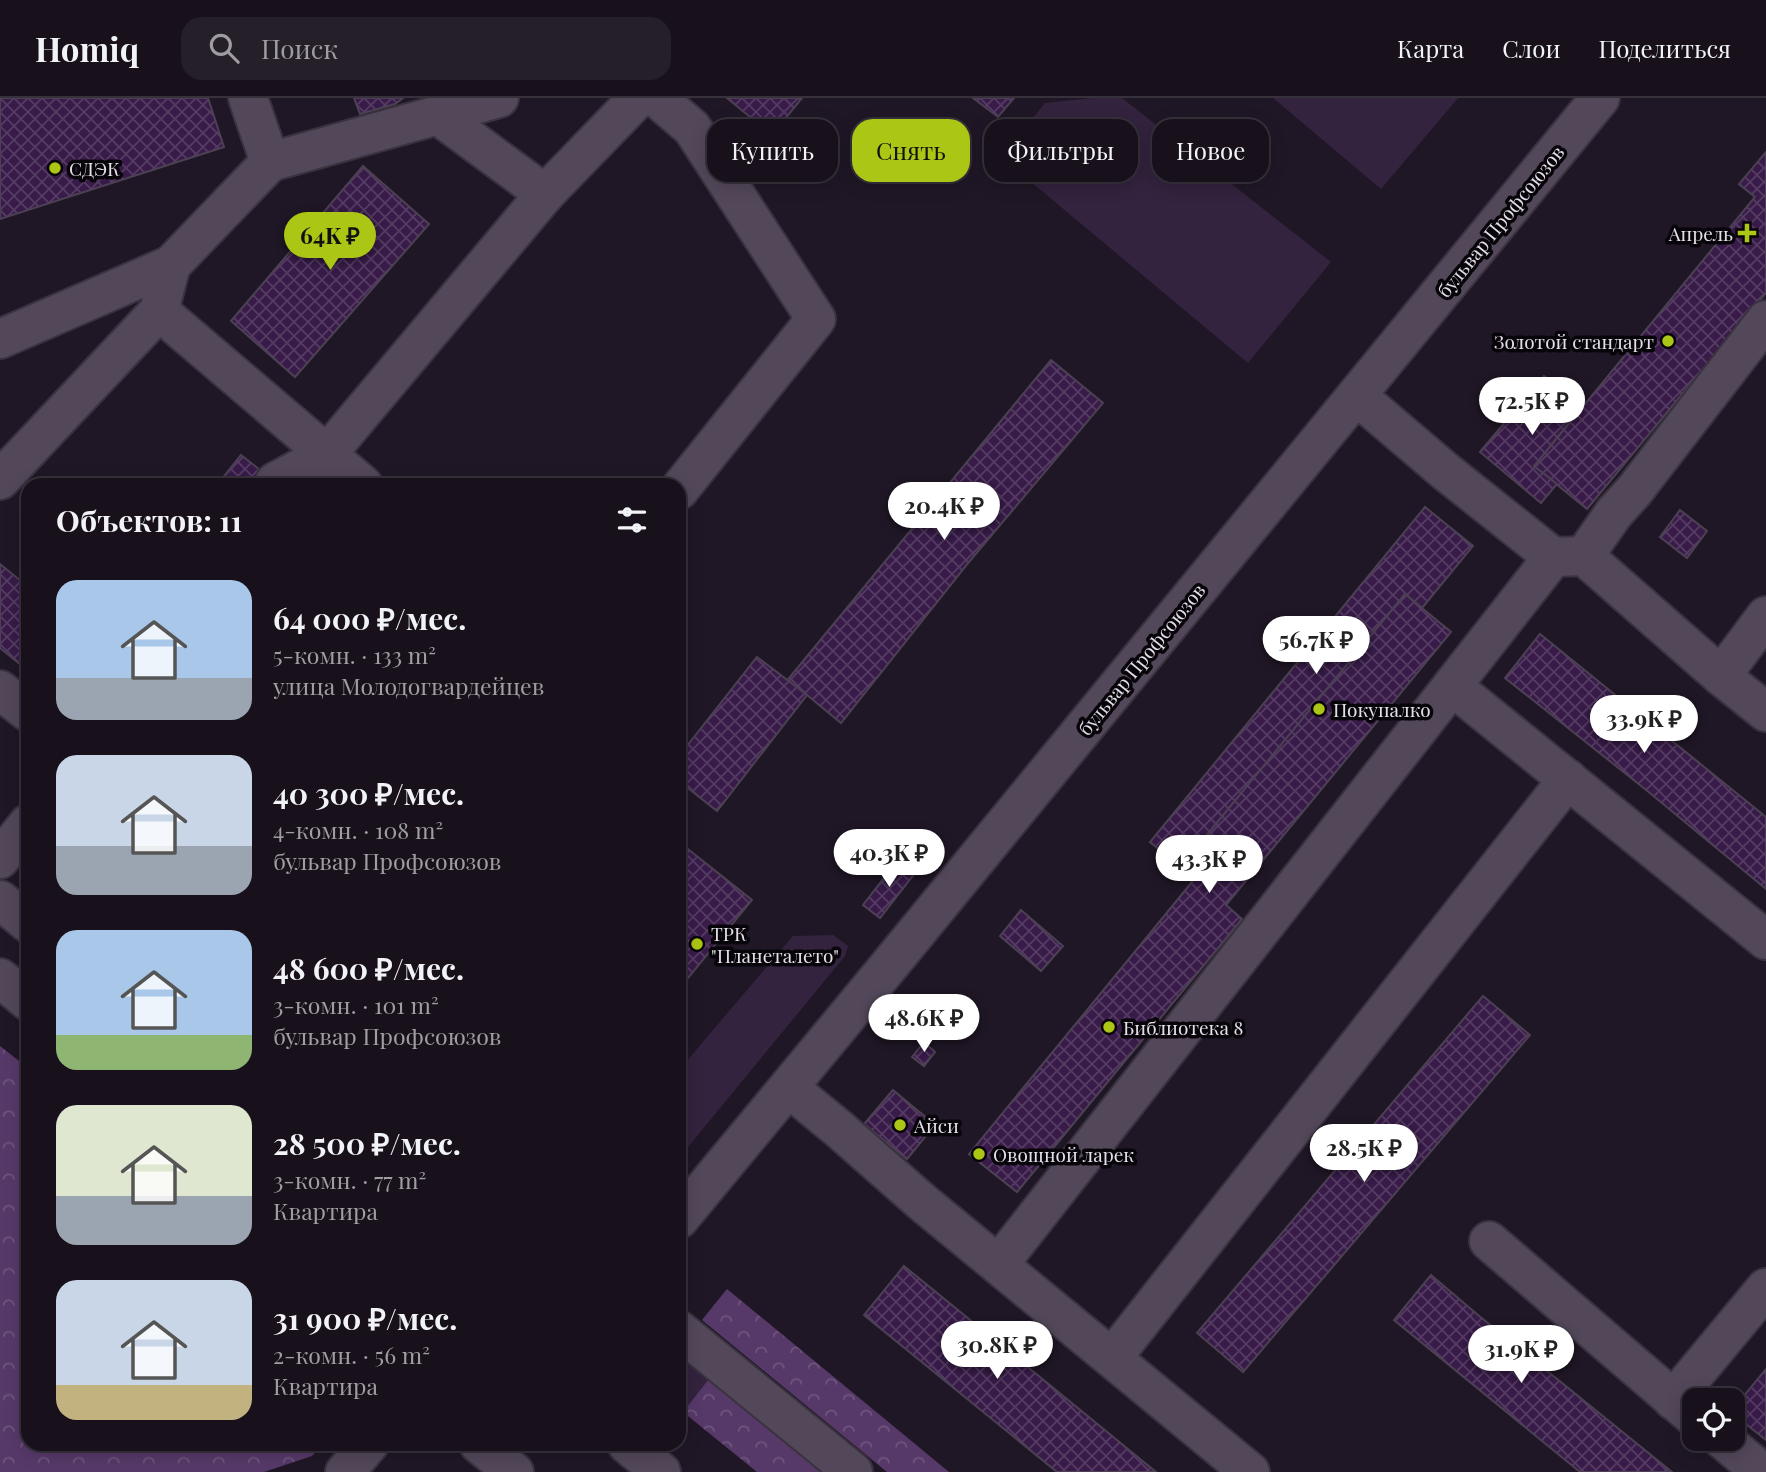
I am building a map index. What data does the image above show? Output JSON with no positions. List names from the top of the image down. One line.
{"streets":{"street":["бульвар Профсоюзов"]},"places":{"other":["СДЭК","Золотой стандарт","Покупалко","ТРК \"Планеталето\"","Библиотека 8","Айси","Овощной ларек"],"health":["Апрель"]},"page":{"header":"Homiq","search":"Поиск","nav":["Карта","Слои","Поделиться"],"chip":["Купить","Снять","Фильтры","Новое"],"price":["64K ₽","72.5K ₽","20.4K ₽","56.7K ₽","33.9K ₽","40.3K ₽","43.3K ₽","48.6K ₽","28.5K ₽","30.8K ₽","31.9K ₽"],"heading":"Объектов: 11","list":[{"name":"64 000 ₽/мес.","note":"5-комн. · 133 m² · улица Молодогвардейцев"},{"name":"40 300 ₽/мес.","note":"4-комн. · 108 m² · бульвар Профсоюзов"},{"name":"48 600 ₽/мес.","note":"3-комн. · 101 m² · бульвар Профсоюзов"},{"name":"28 500 ₽/мес.","note":"3-комн. · 77 m² · Квартира"},{"name":"31 900 ₽/мес.","note":"2-комн. · 56 m² · Квартира"}]}}
